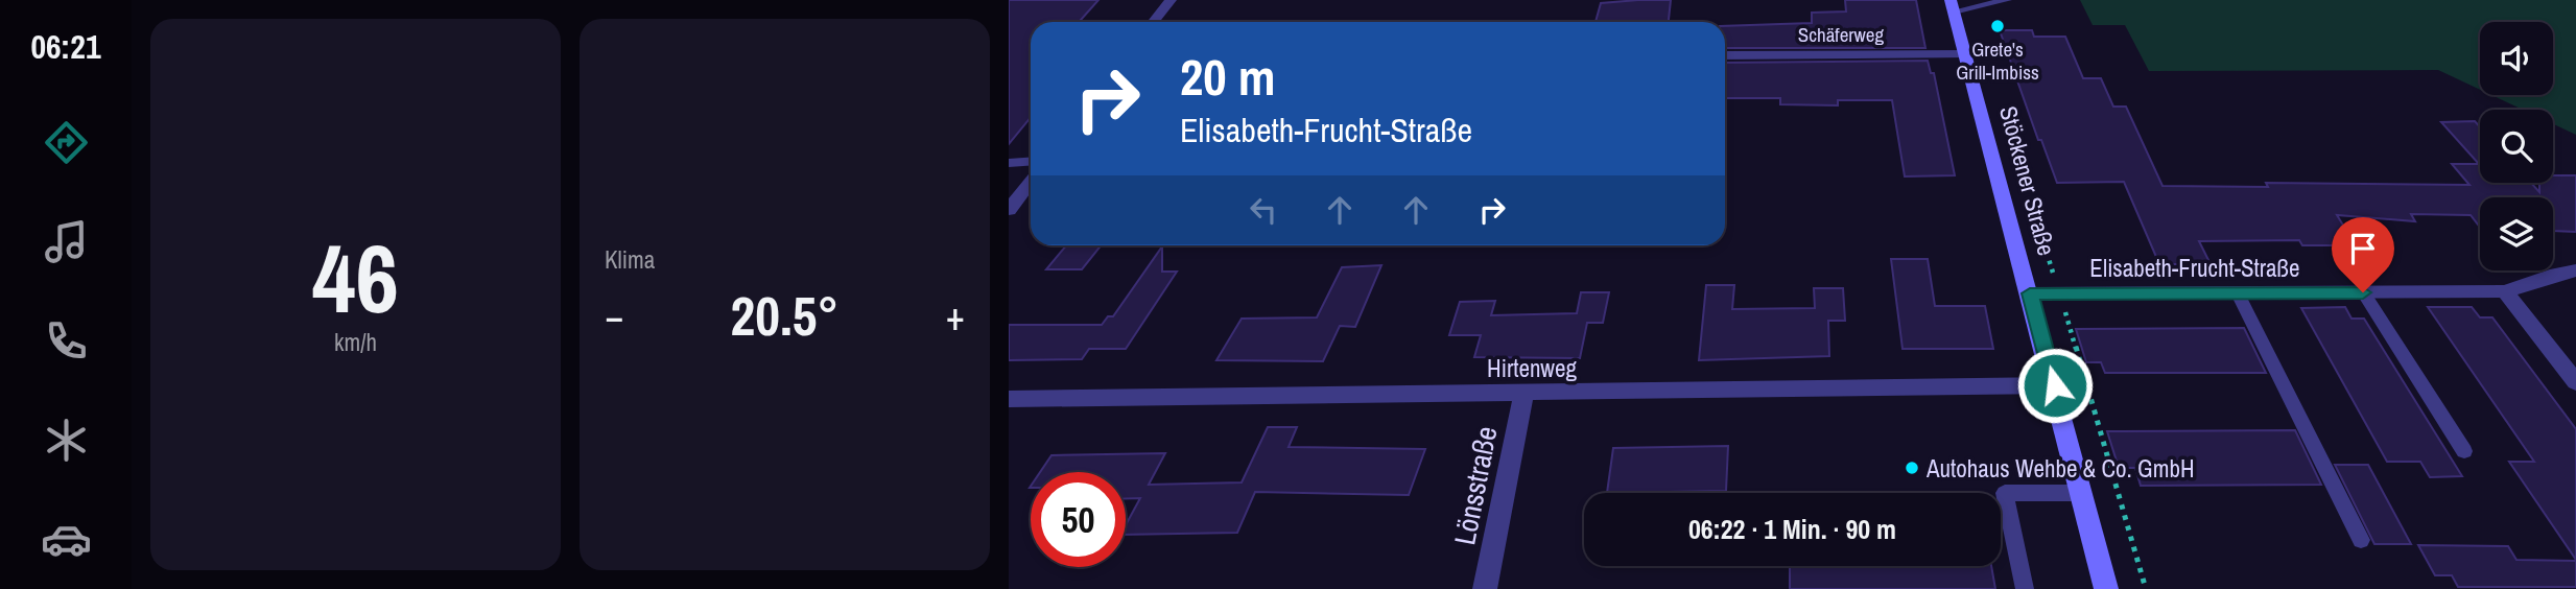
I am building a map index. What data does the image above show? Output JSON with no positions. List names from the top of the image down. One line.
{"streets":{"main road":["Stöckener Straße"],"street":["Schäferweg","Elisabeth-Frucht-Straße","Hirtenweg","Lönsstraße"]},"crossings":[["Schäferweg","Stöckener Straße"],["Stöckener Straße","Elisabeth-Frucht-Straße"],["Stöckener Straße","Hirtenweg"],["Hirtenweg","Lönsstraße"]],"places":["Grete's Grill-Imbiss","Autohaus Wehbe & Co. GmbH"],"page":{"tabs":"06:21","tile":[["46","km/h"],"Klima"],"turn":["20 m","Elisabeth-Frucht-Straße"],"heat":["−","20.5°","+"],"limit":"50","trip":"06:22 · 1 Min. · 90 m"}}
